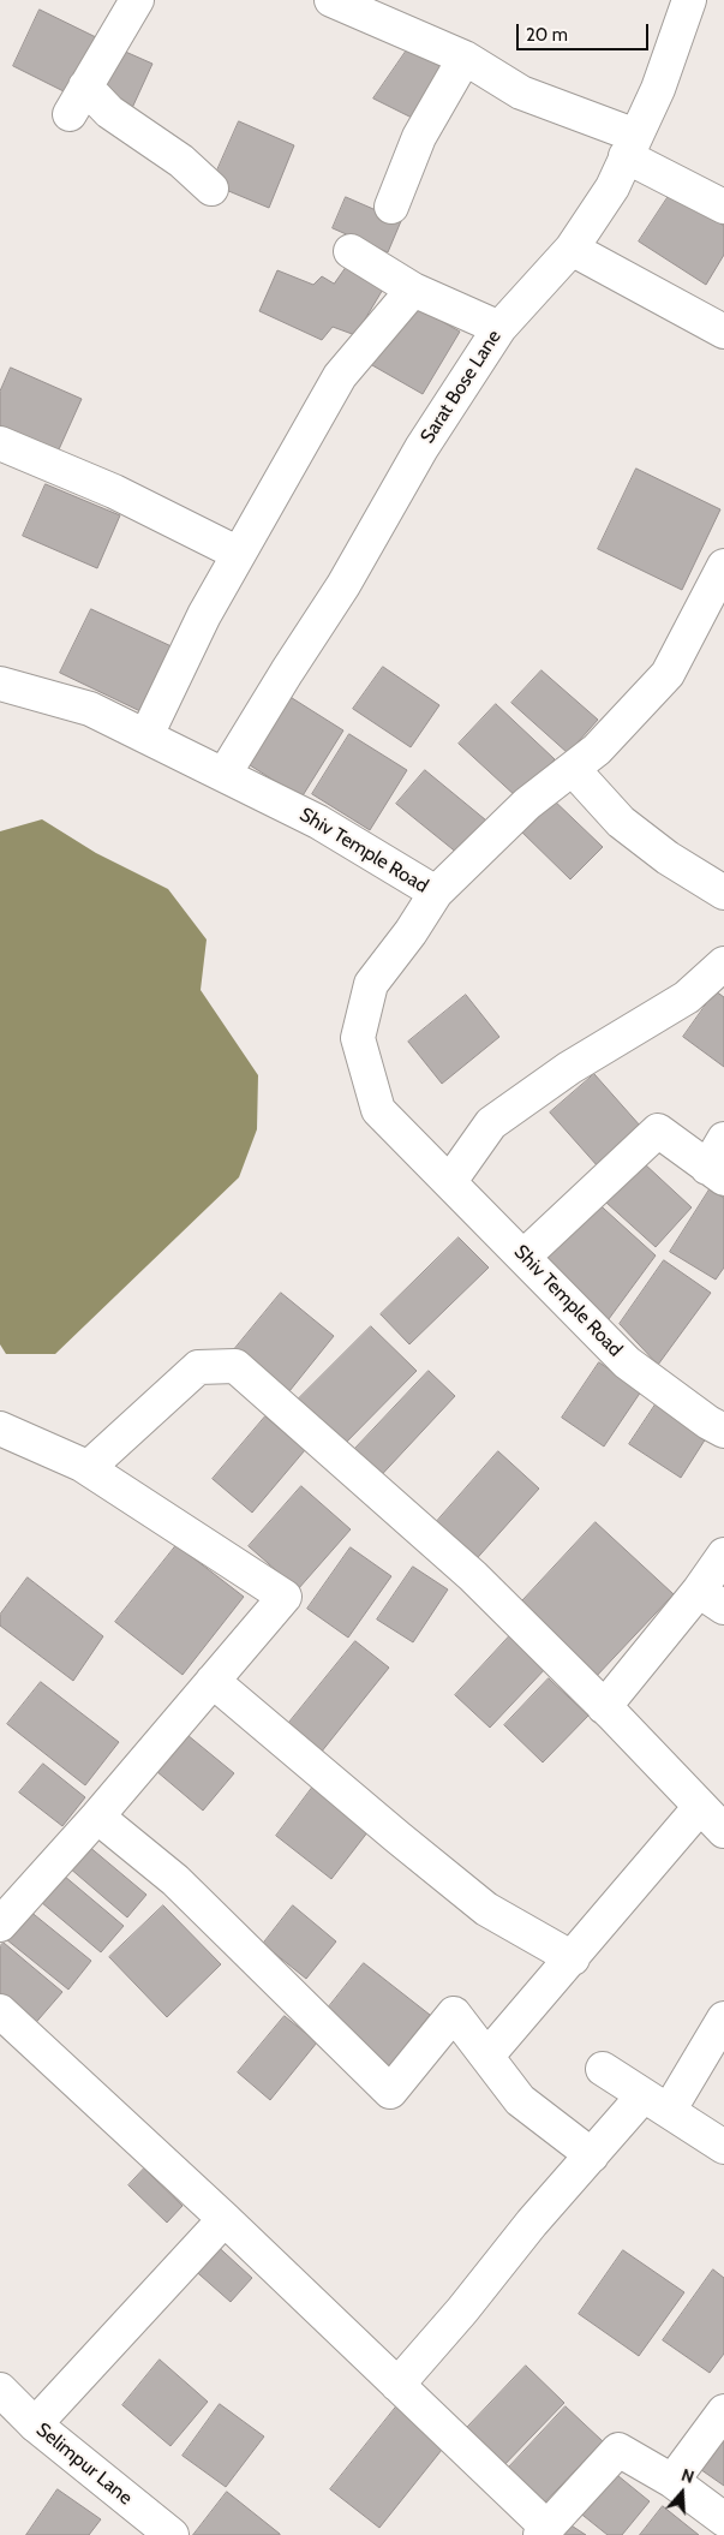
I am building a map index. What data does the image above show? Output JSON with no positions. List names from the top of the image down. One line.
{"streets":{"street":["Sarat Bose Lane","Shiv Temple Road","Selimpur Lane"]},"crossings":[["Sarat Bose Lane","Shiv Temple Road"]],"scale_bar":"20 m","north":"top"}
